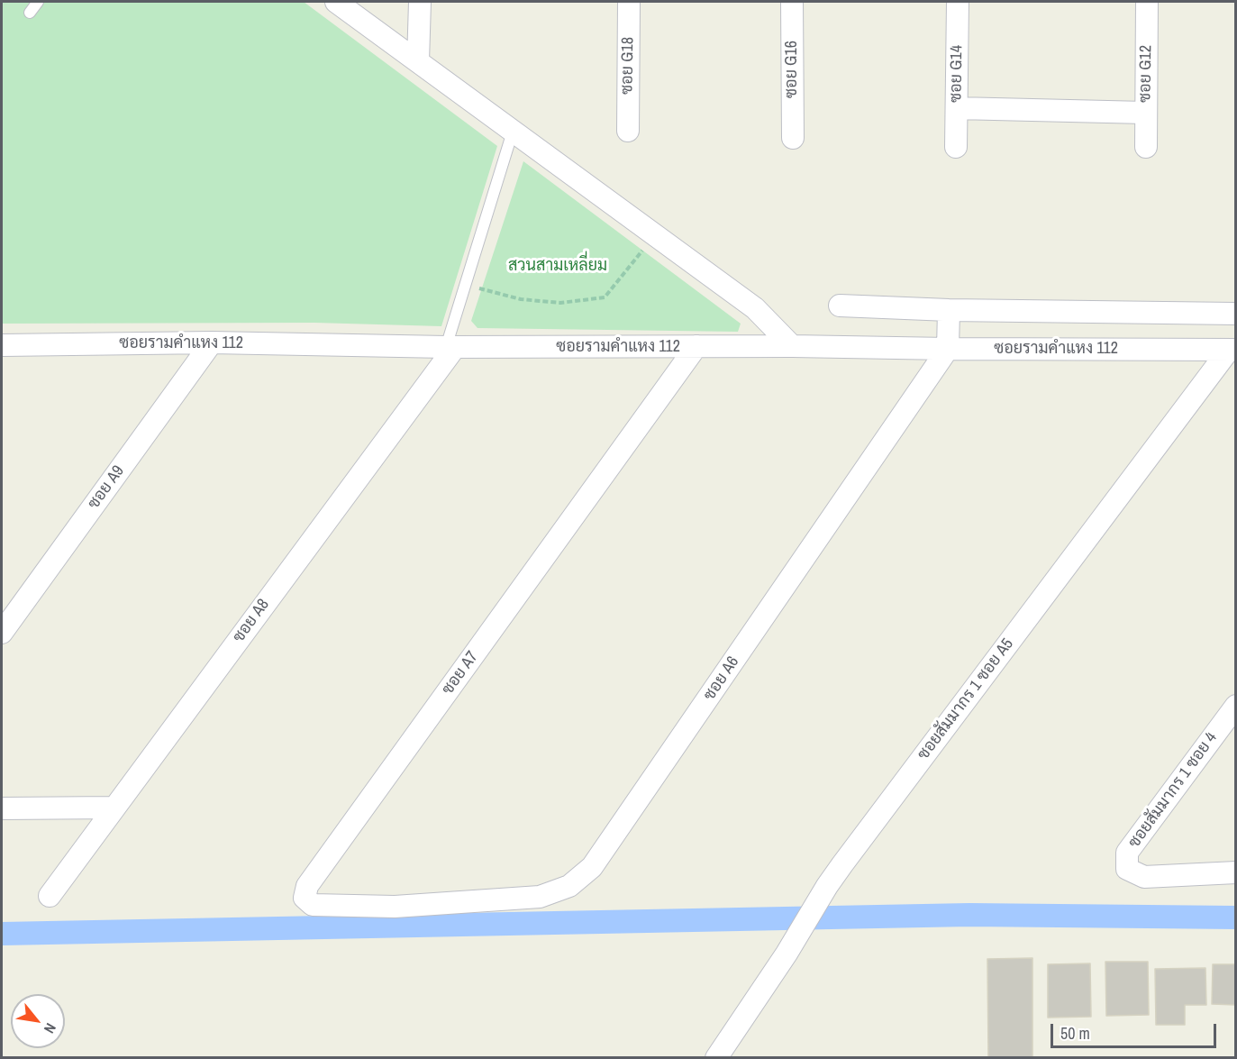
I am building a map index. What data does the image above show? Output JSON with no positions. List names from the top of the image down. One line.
{"streets":{"street":["ซอย G18","ซอย G16","ซอย G14","ซอย G12","ซอยรามคำแหง 112","ซอย A9","ซอย A8","ซอย A7","ซอย A6","ซอยสัมมากร 1 ซอย A5","ซอยสัมมากร 1 ซอย 4"]},"crossings":[["ซอยรามคำแหง 112","ซอย A9"],["ซอยรามคำแหง 112","ซอย A8"],["ซอยรามคำแหง 112","ซอย A7"],["ซอยรามคำแหง 112","ซอย A6"],["ซอยรามคำแหง 112","ซอยสัมมากร 1 ซอย A5"],["ซอย A7","ซอย A6"]],"parks":["สวนสามเหลี่ยม"],"scale_bar":"50 m","north":"bottom right"}
